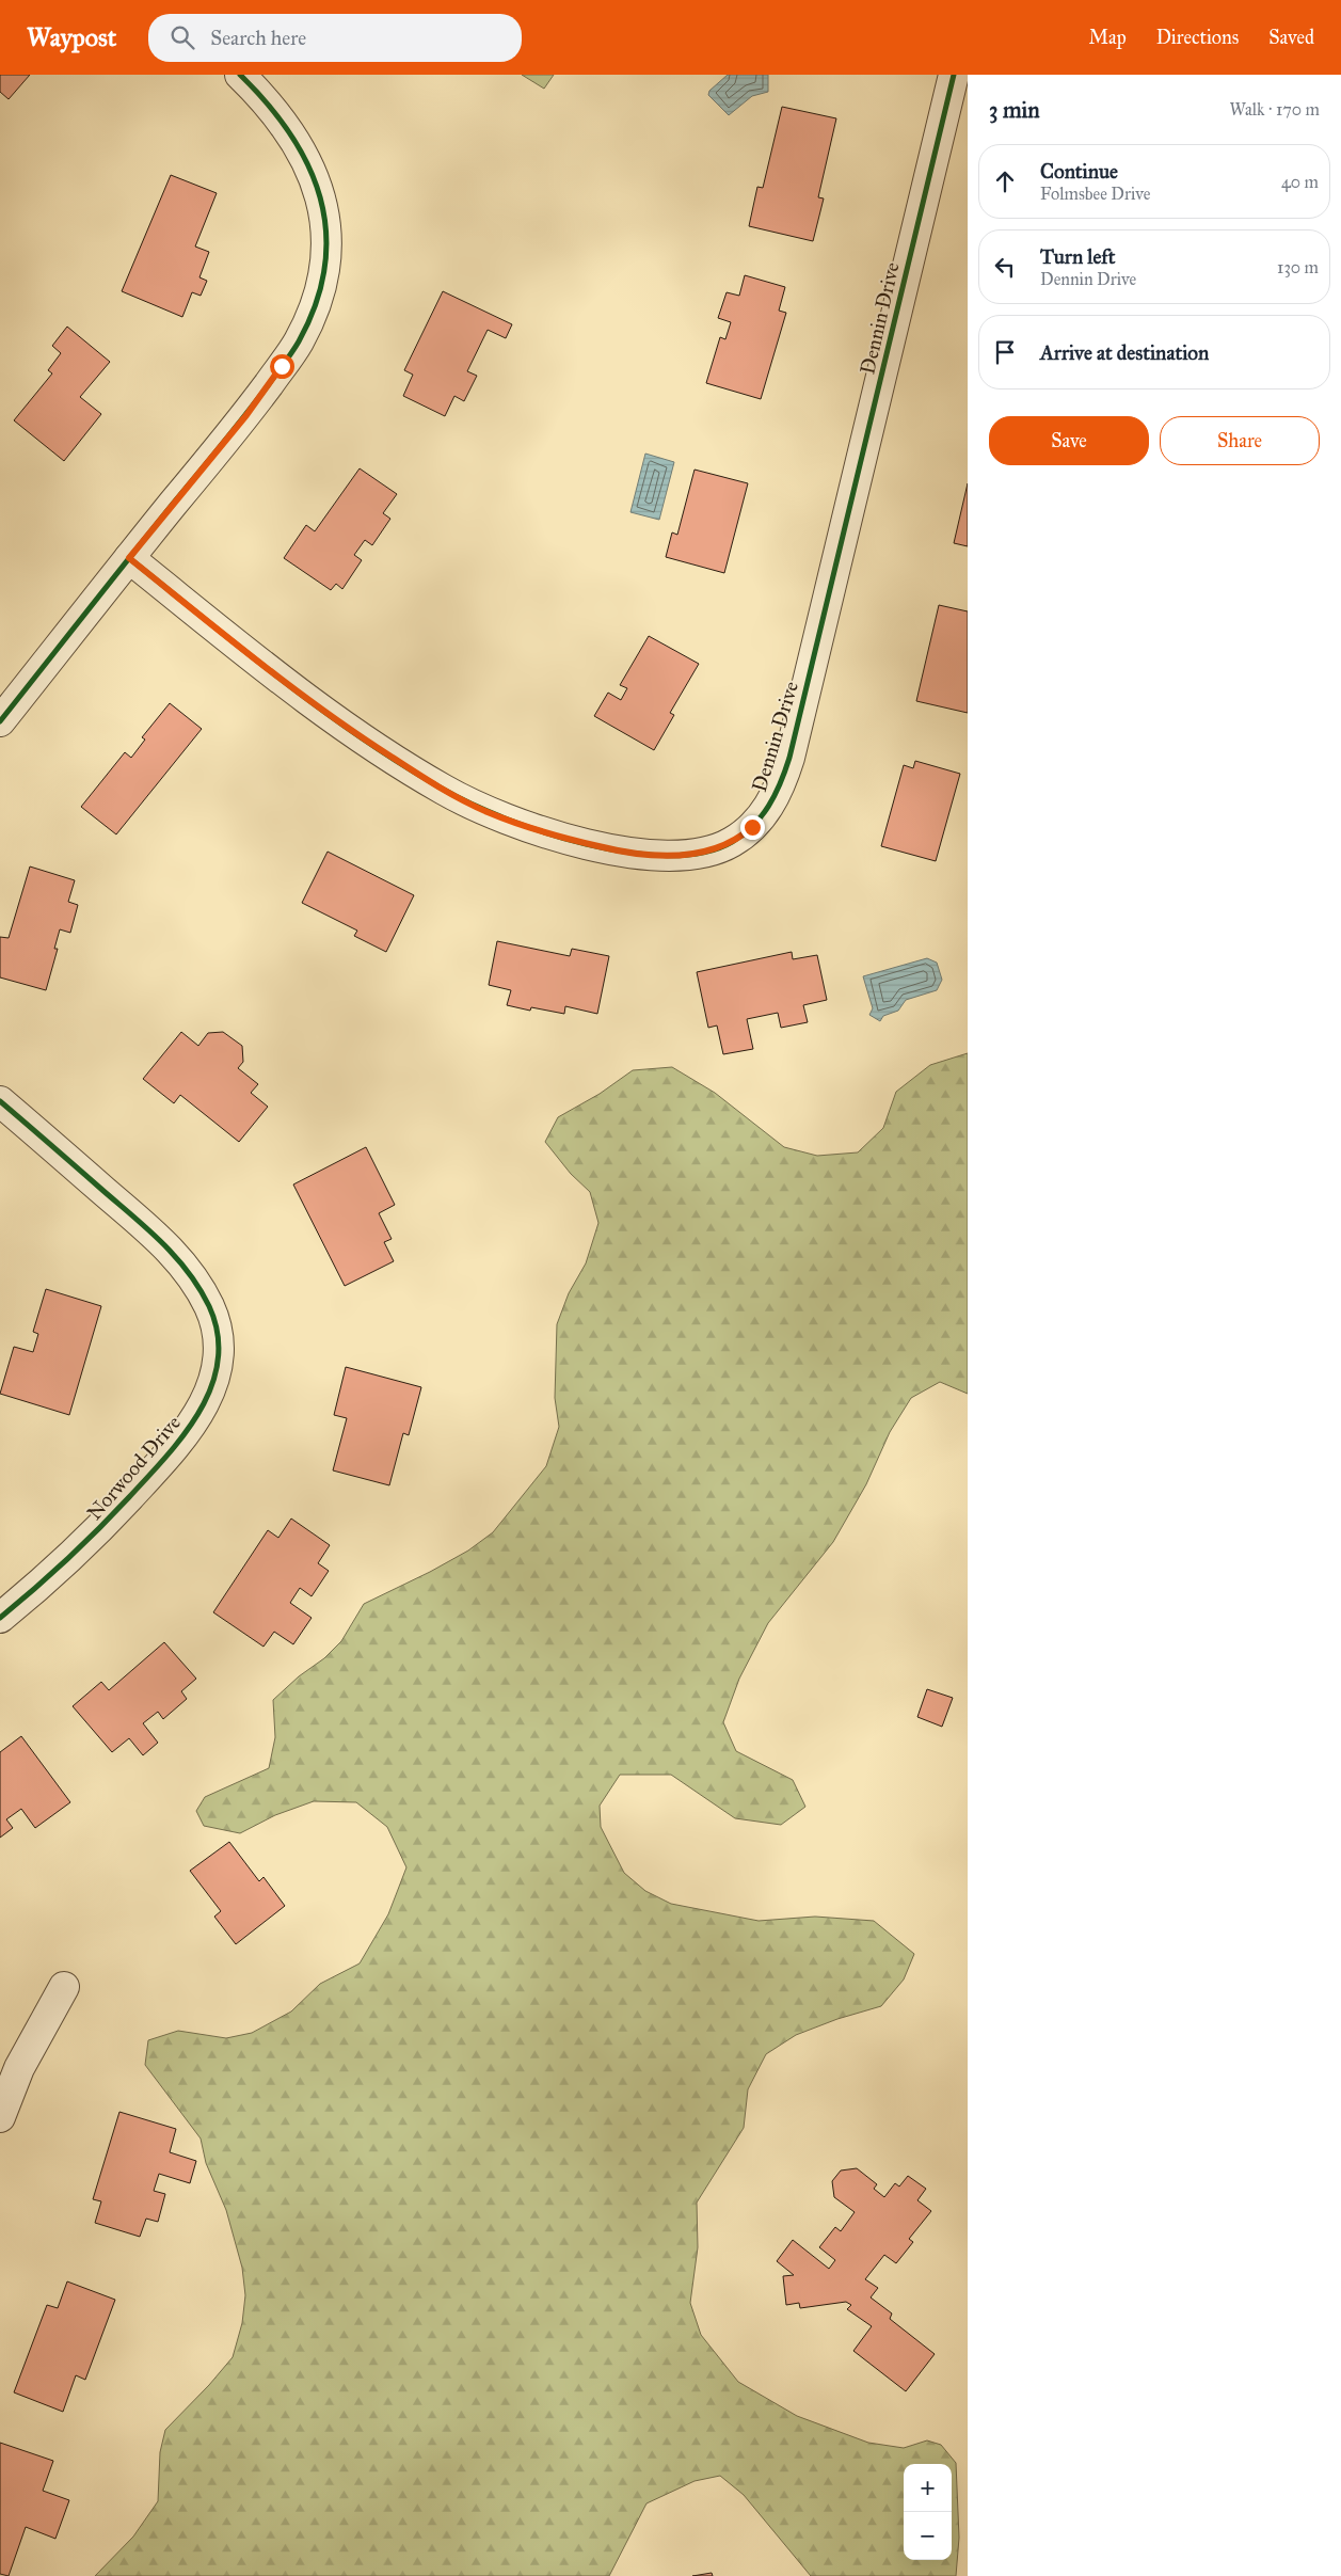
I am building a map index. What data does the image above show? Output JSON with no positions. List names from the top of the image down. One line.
{"streets":{"street":["Dennin Drive","Norwood Drive"]},"page":{"header":"Waypost","search":"Search here","nav":["Map","Directions","Saved"],"heading":["3 min","Walk · 170 m"],"list":[["Continue","Folmsbee Drive","40 m"],["Turn left","Dennin Drive","130 m"],"Arrive at destination"],"buttons":["Save","Share"],"map_buttons":["+","−"]}}
